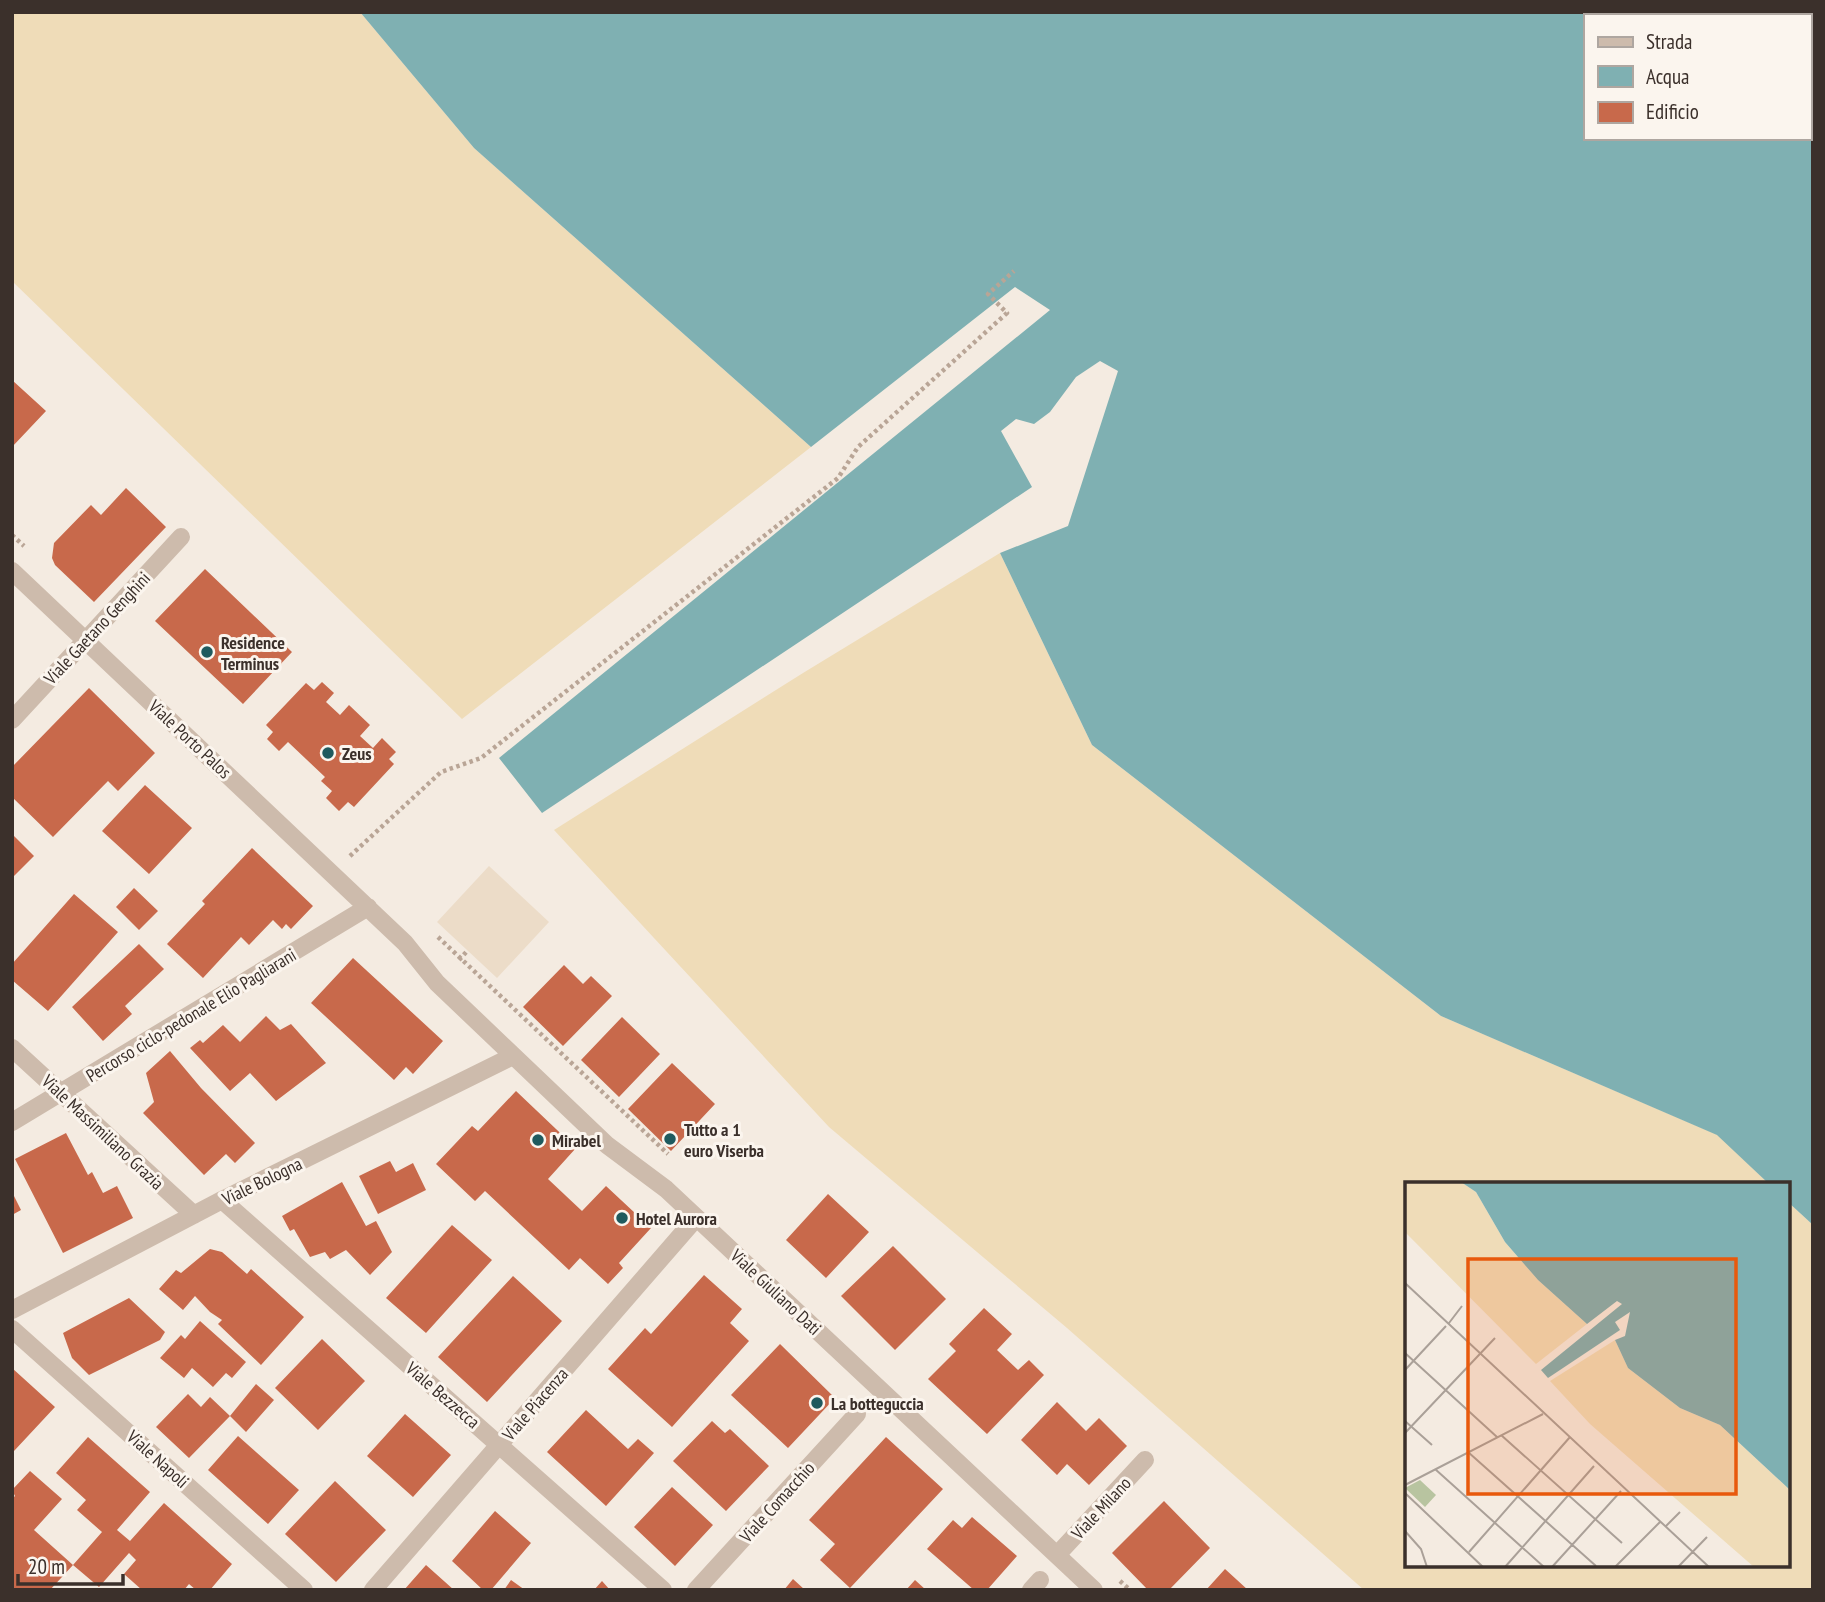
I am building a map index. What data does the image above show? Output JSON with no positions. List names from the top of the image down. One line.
{"streets":{"street":["Viale Gaetano Genghini","Viale Porto Palos","Percorso ciclo-pedonale Elio Pagliarani","Viale Massimiliano Grazia","Viale Bologna","Viale Giuliano Dati","Viale Bezzecca","Viale Piacenza","Viale Napoli","Viale Comacchio","Viale Milano"]},"crossings":[["Viale Gaetano Genghini","Viale Porto Palos"],["Viale Porto Palos","Percorso ciclo-pedonale Elio Pagliarani"],["Viale Porto Palos","Viale Giuliano Dati"],["Percorso ciclo-pedonale Elio Pagliarani","Viale Massimiliano Grazia"],["Percorso ciclo-pedonale Elio Pagliarani","Viale Giuliano Dati"],["Viale Massimiliano Grazia","Viale Bologna"],["Viale Bologna","Viale Giuliano Dati"],["Viale Bologna","Viale Bezzecca"],["Viale Giuliano Dati","Viale Piacenza"],["Viale Giuliano Dati","Viale Milano"],["Viale Bezzecca","Viale Piacenza"]],"places":["Residence Terminus","Zeus","Tutto a 1 euro Viserba","Mirabel","Hotel Aurora","La botteguccia"],"legend":["Strada","Acqua","Edificio"],"scale_bar":"20 m"}
